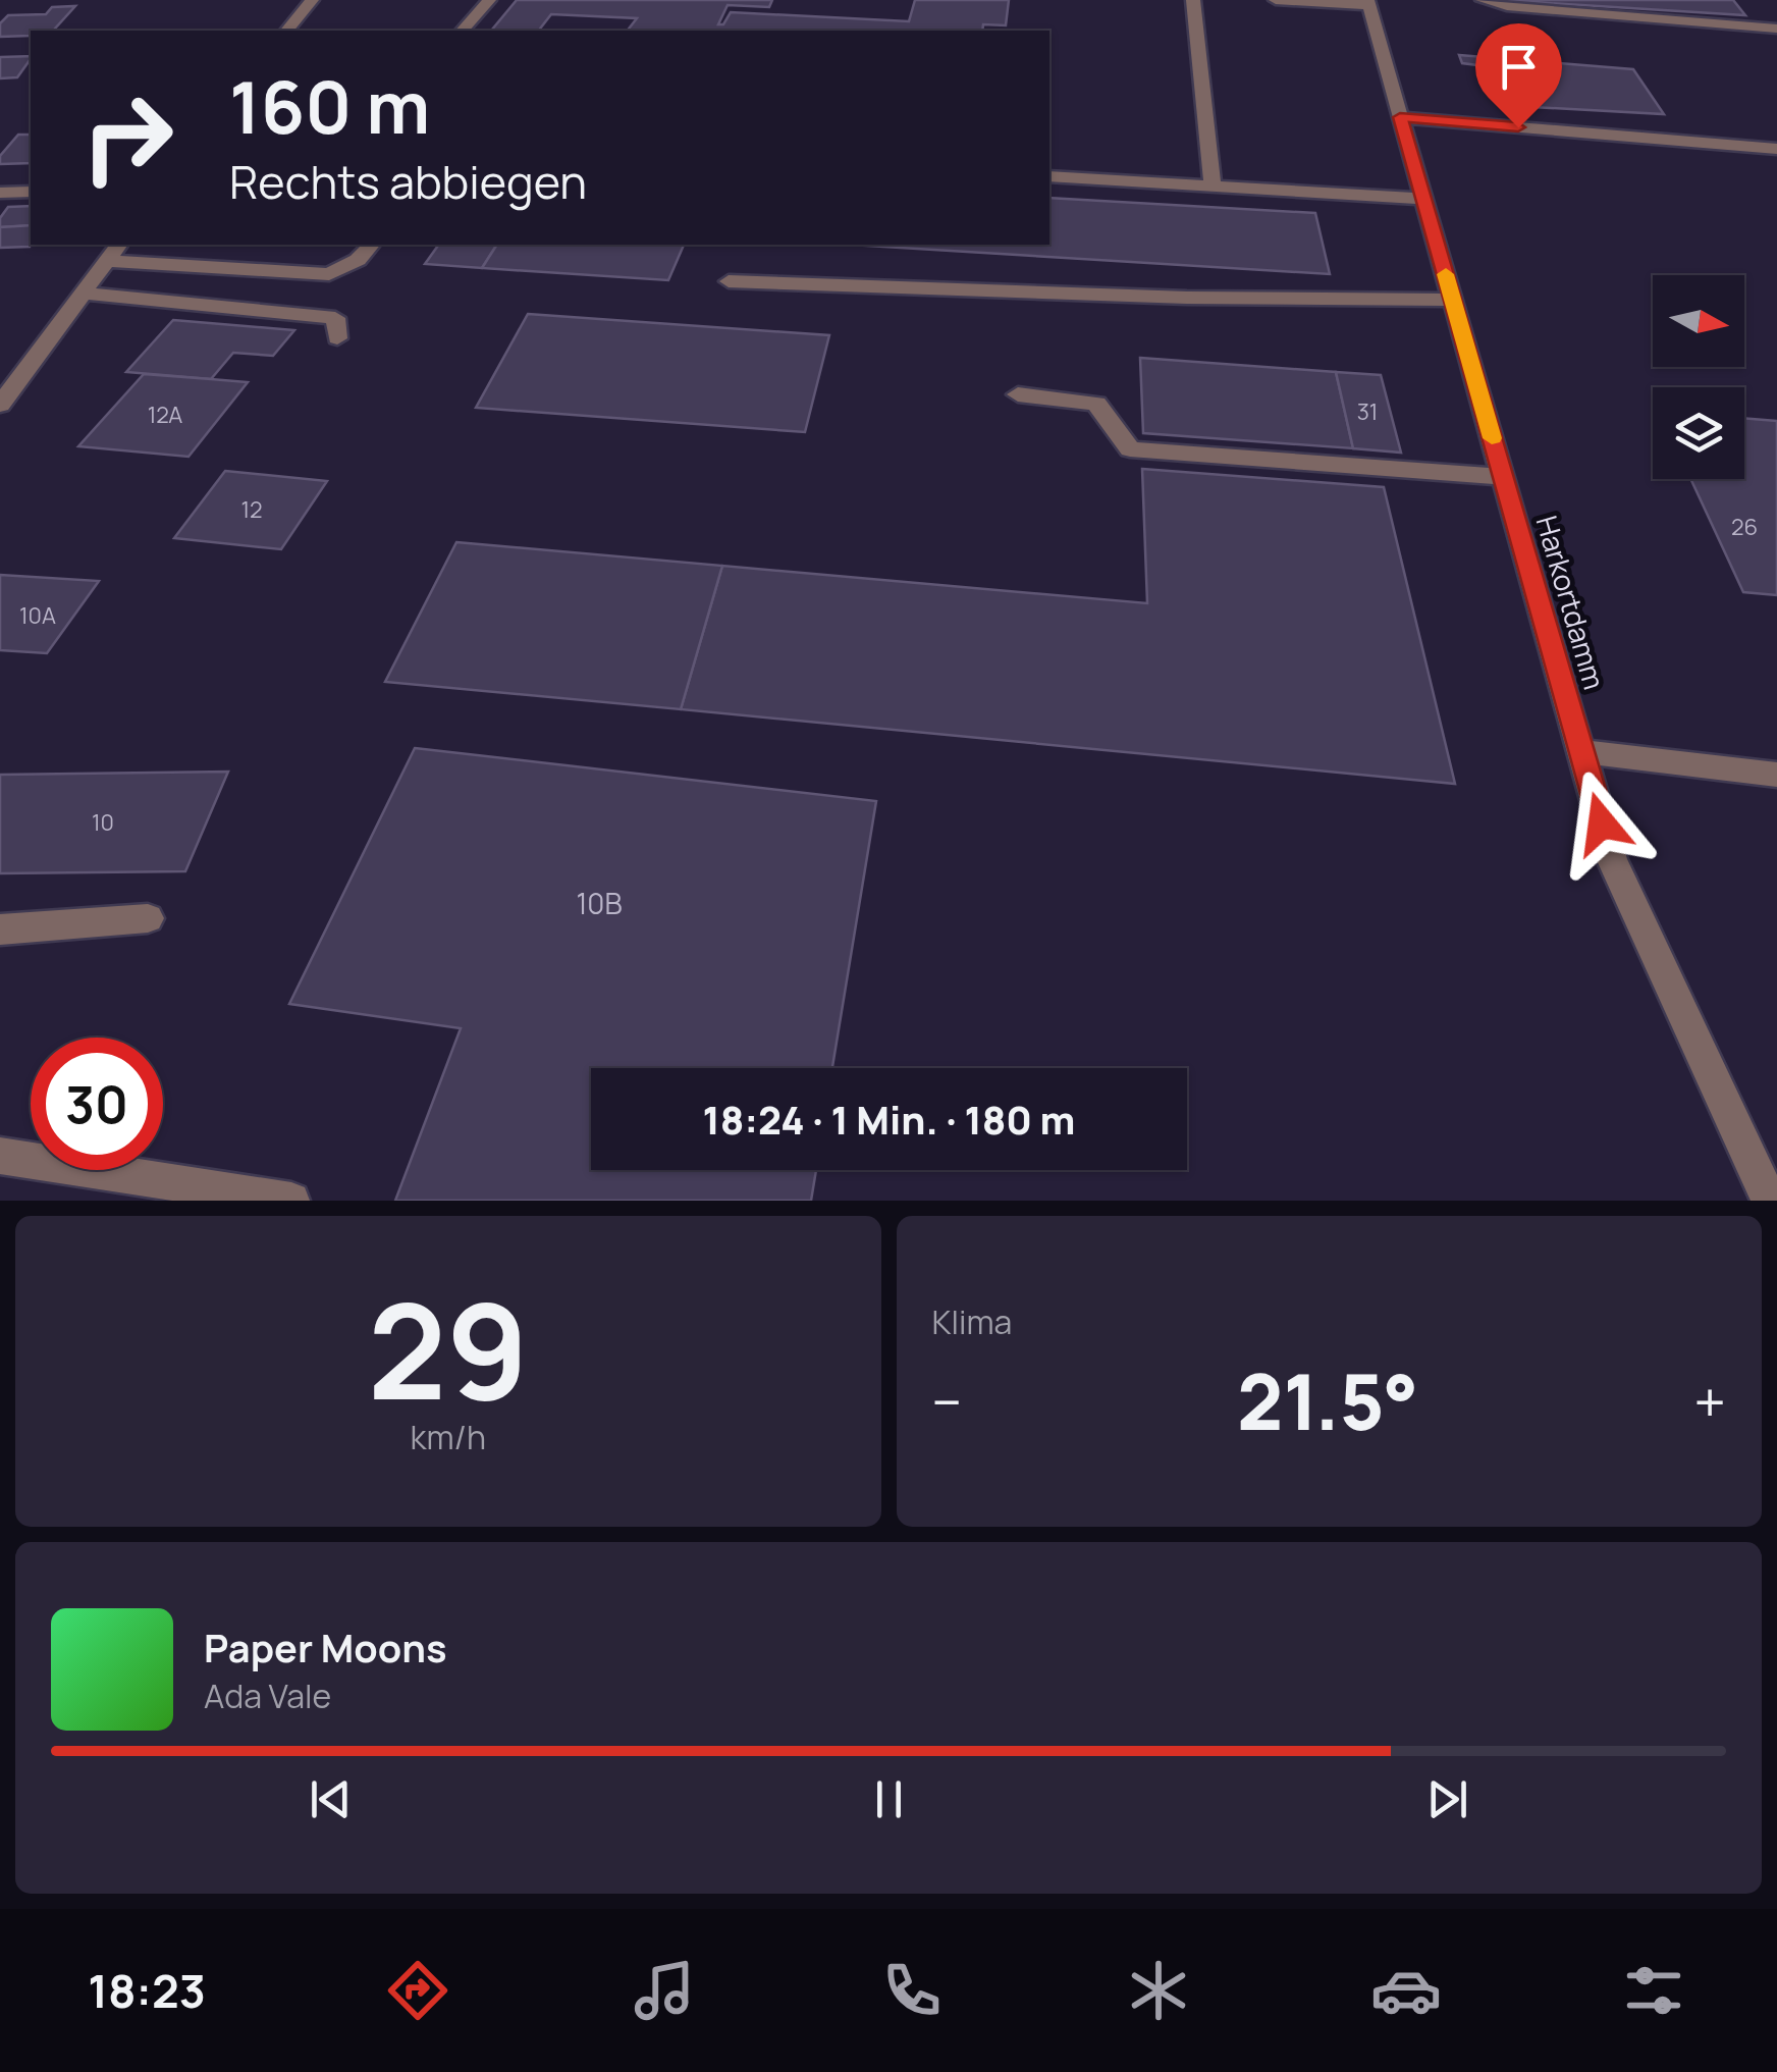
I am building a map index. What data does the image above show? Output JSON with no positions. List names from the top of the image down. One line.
{"streets":{"street":["Harkortdamm"]},"house_numbers":["31","12A","12","26","10A","10","10B"],"north":"right","page":{"turn":["160 m","Rechts abbiegen"],"limit":"30","trip":"18:24 · 1 Min. · 180 m","tile":[["29","km/h"],"Klima"],"heat":["−","21.5°","+"],"song":["Paper Moons","Ada Vale"],"tabs":"18:23"}}
